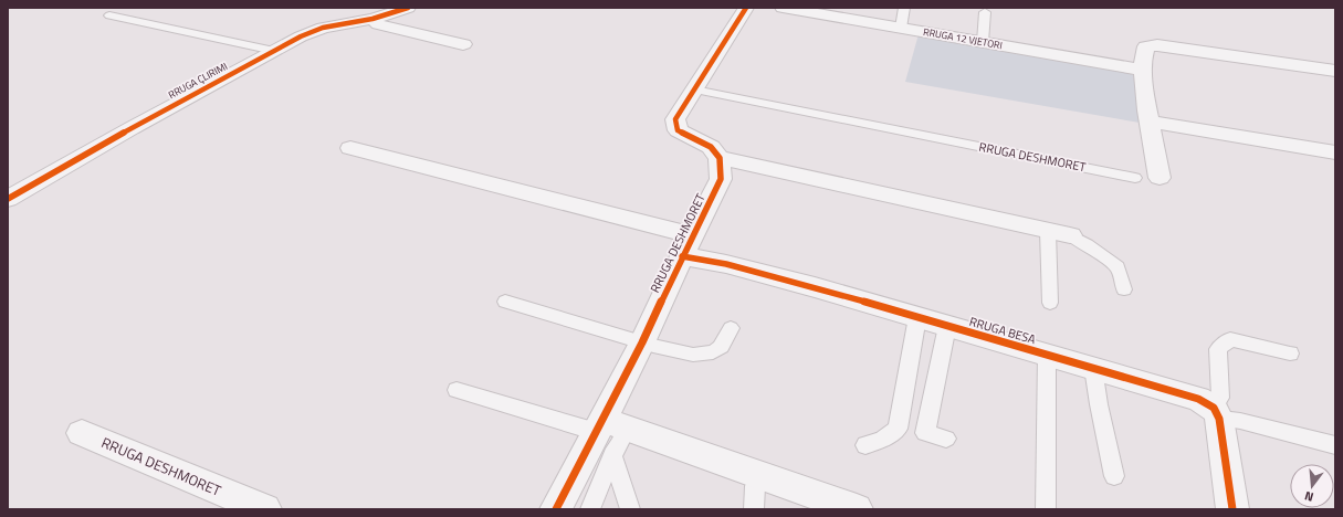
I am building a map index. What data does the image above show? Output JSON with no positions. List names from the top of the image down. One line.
{"streets":{"street":["RRUGA 12 VJETORI","RRUGA ÇLIRIMI","RRUGA DESHMORET","RRUGA BESA"]},"crossings":[["RRUGA DESHMORET","RRUGA BESA"]],"north":"bottom"}
